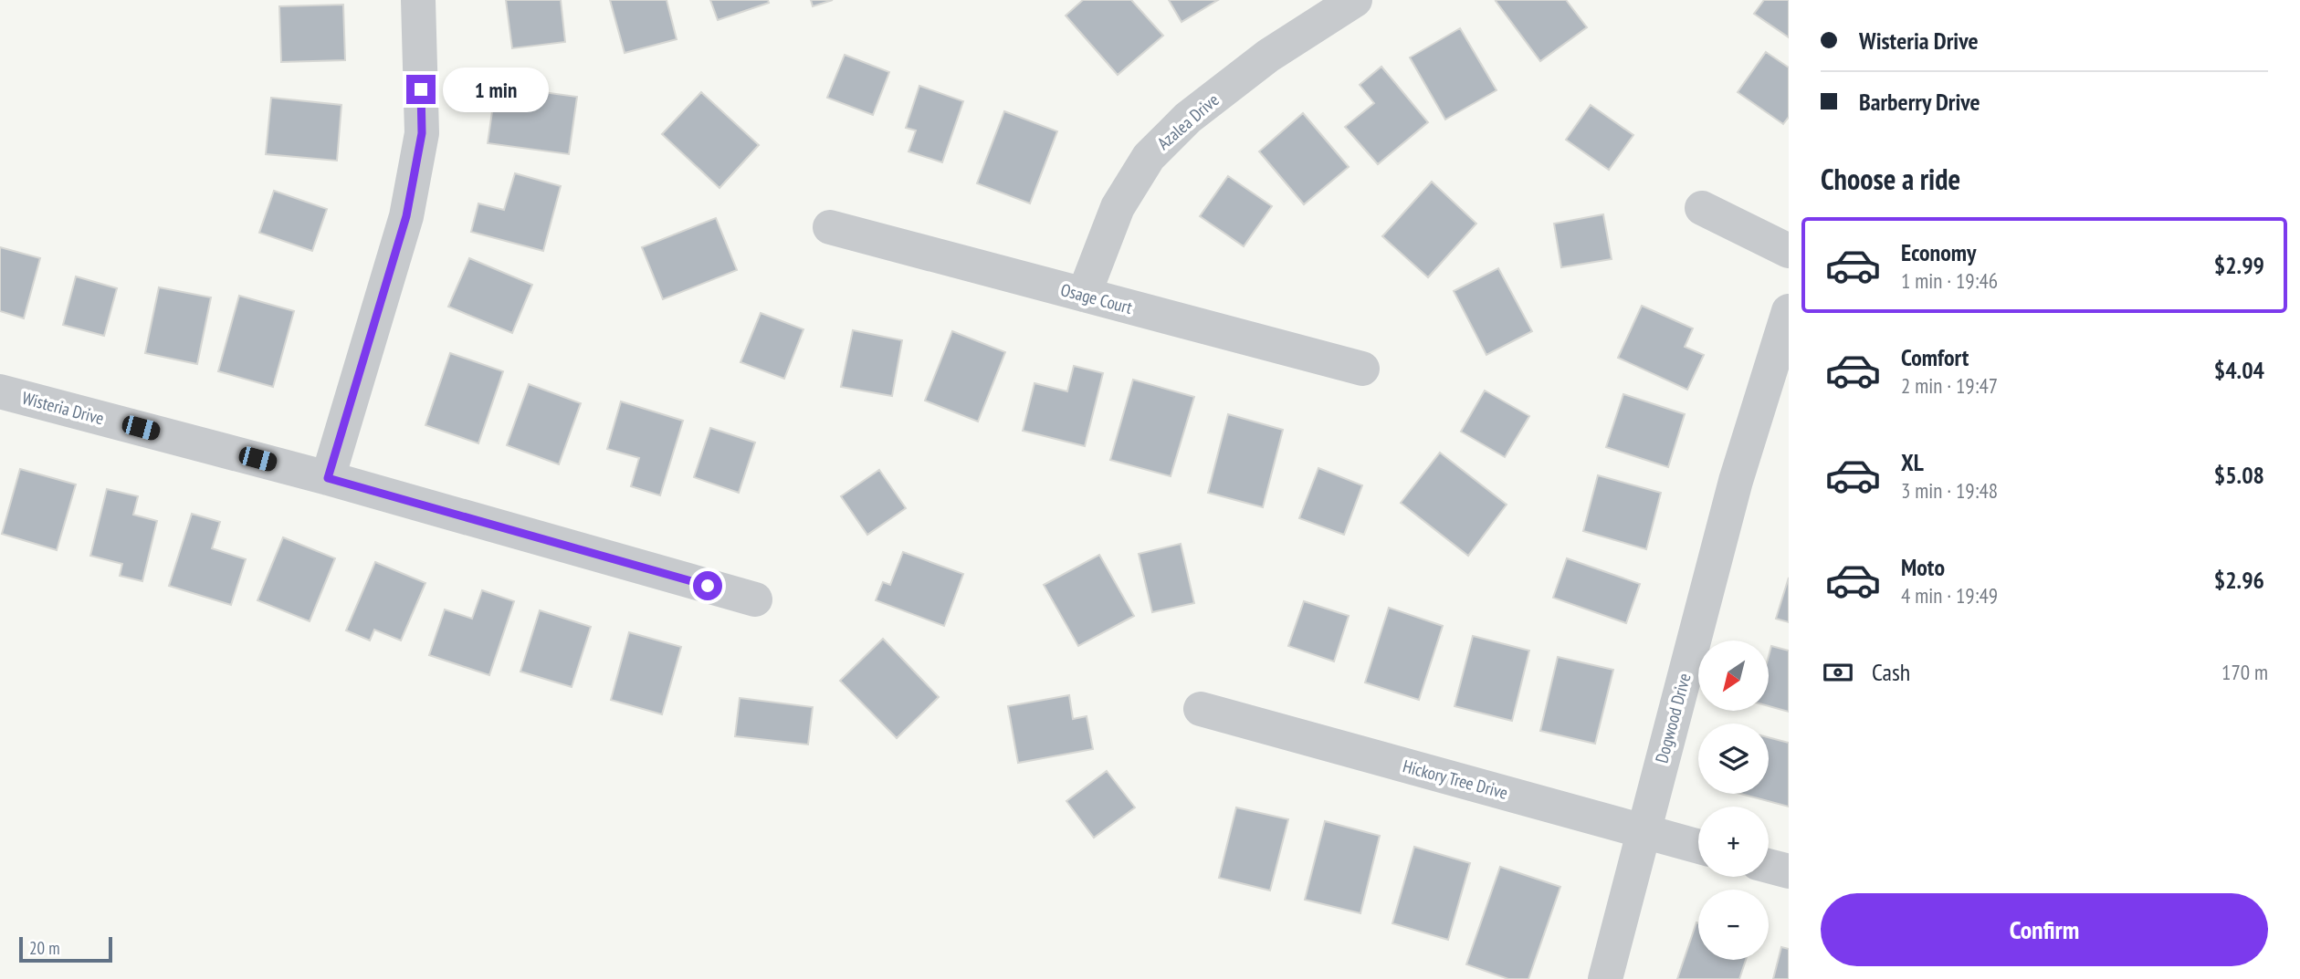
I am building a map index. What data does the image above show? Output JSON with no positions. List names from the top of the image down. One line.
{"streets":{"street":["Azalea Drive","Osage Court","Wisteria Drive","Dogwood Drive","Hickory Tree Drive"]},"crossings":[["Azalea Drive","Osage Court"],["Dogwood Drive","Hickory Tree Drive"]],"scale_bar":"20 m","north":"bottom left","page":{"banner":["Wisteria Drive","Barberry Drive"],"bubble":"1 min","heading":"Choose a ride","list":[{"name":"Economy","note":"1 min · 19:46","value":"$2.99"},{"name":"Comfort","note":"2 min · 19:47","value":"$4.04"},{"name":"XL","note":"3 min · 19:48","value":"$5.08"},{"name":"Moto","note":"4 min · 19:49","value":"$2.96"}],"pay":["Cash","170 m"],"map_buttons":["+","−"],"buttons":"Confirm","scale":"20 m"}}
